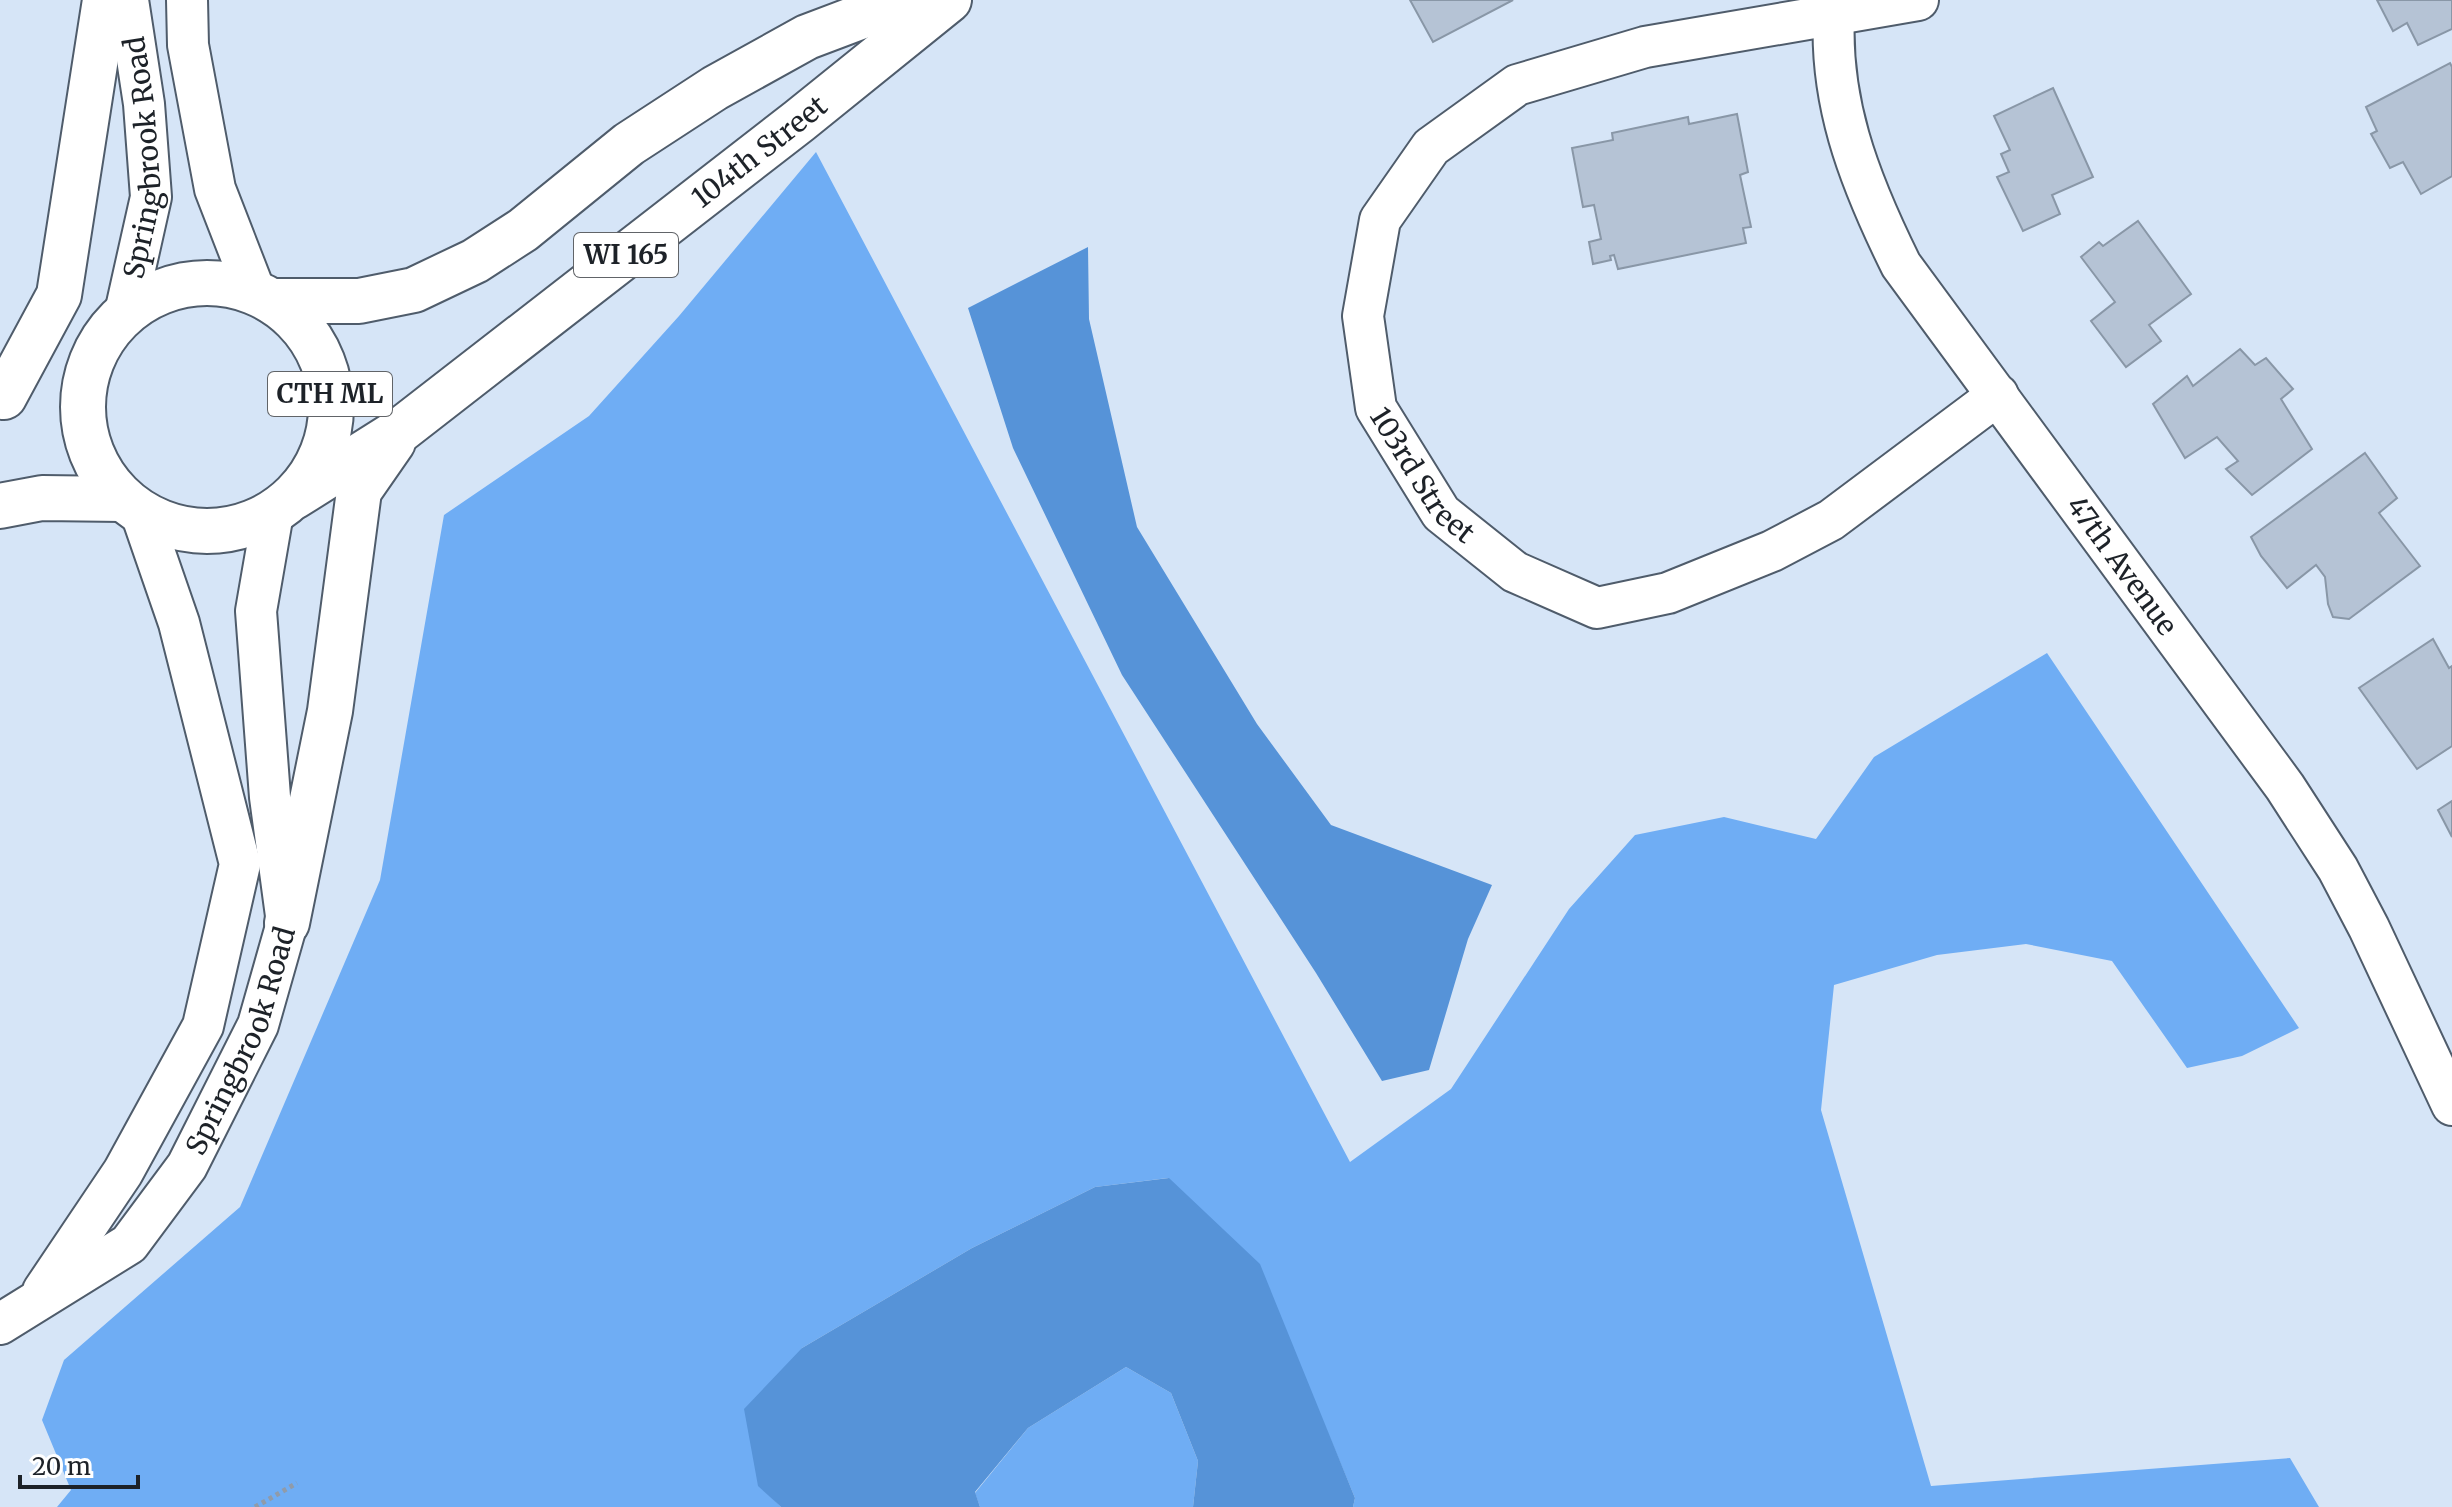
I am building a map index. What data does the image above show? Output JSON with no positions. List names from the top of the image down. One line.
{"streets":{"main road":["104th Street","WI 165","CTH ML"],"street":["Springbrook Road","103rd Street","47th Avenue"]},"crossings":[["104th Street","Springbrook Road"],["104th Street","WI 165"],["104th Street","CTH ML"],["Springbrook Road","WI 165"],["Springbrook Road","CTH ML"],["WI 165","CTH ML"],["103rd Street","47th Avenue"]],"scale_bar":"20 m"}
